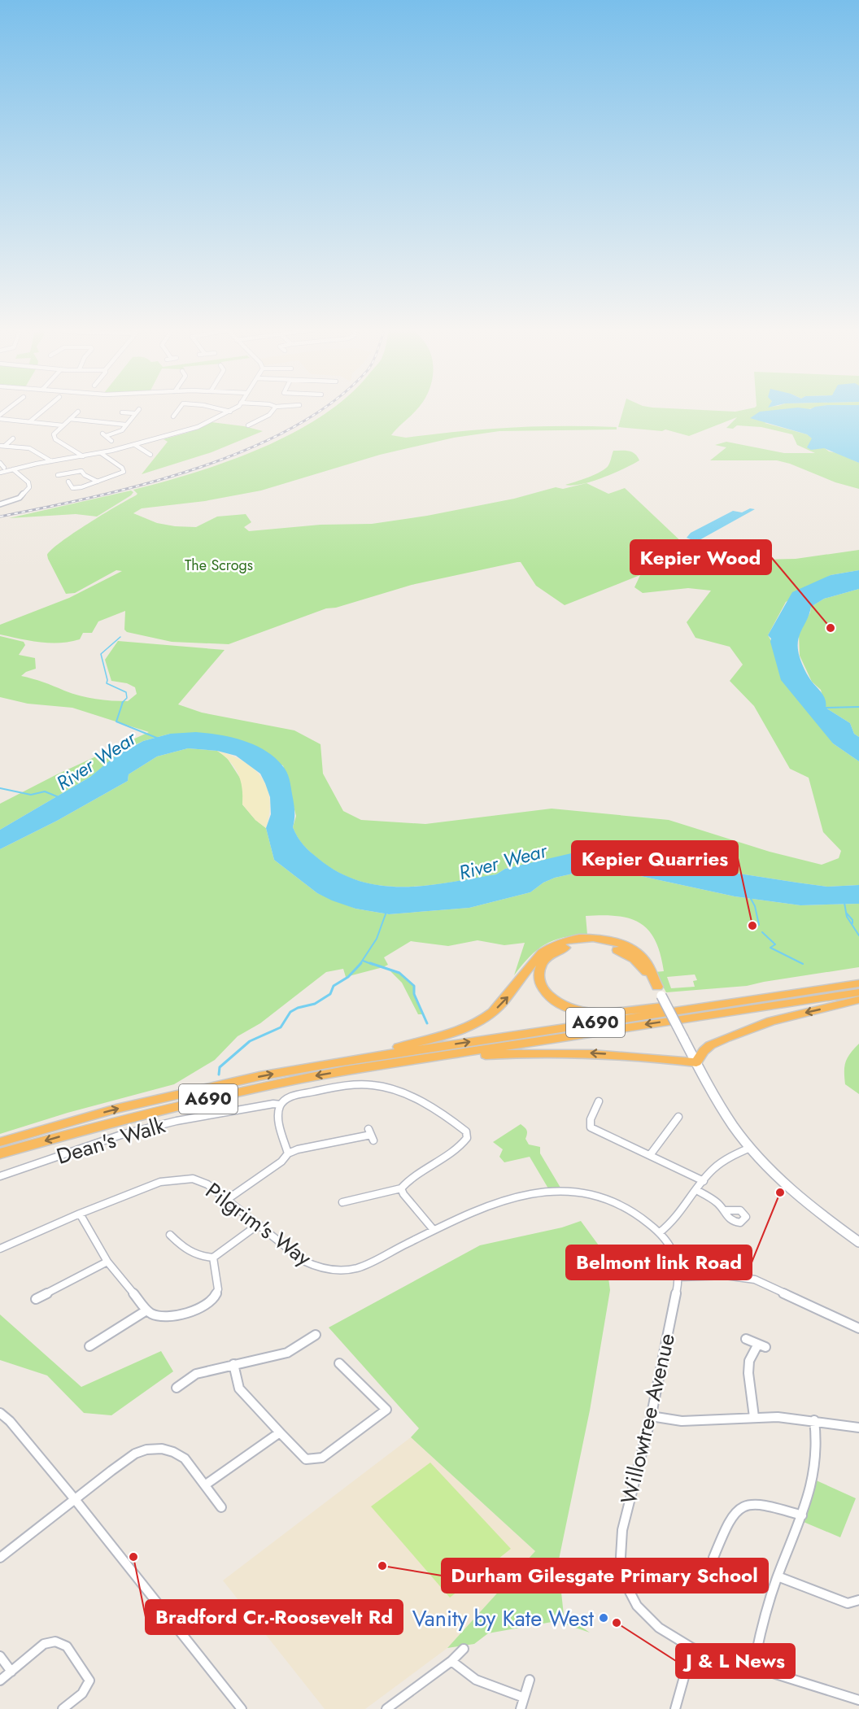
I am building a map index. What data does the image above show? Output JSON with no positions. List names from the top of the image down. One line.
{"streets":{"highway":["A690"],"street":["Dean's Walk","Pilgrim's Way","Willowtree Avenue"]},"crossings":[["Pilgrim's Way","Willowtree Avenue"]],"water":["River Wear"],"parks":["The Scrogs"],"places":["Kepier Wood","Kepier Quarries","Belmont link Road","Bradford Cr.-Roosevelt Rd","Durham Gilesgate Primary School","Vanity by Kate West","J & L News"]}
